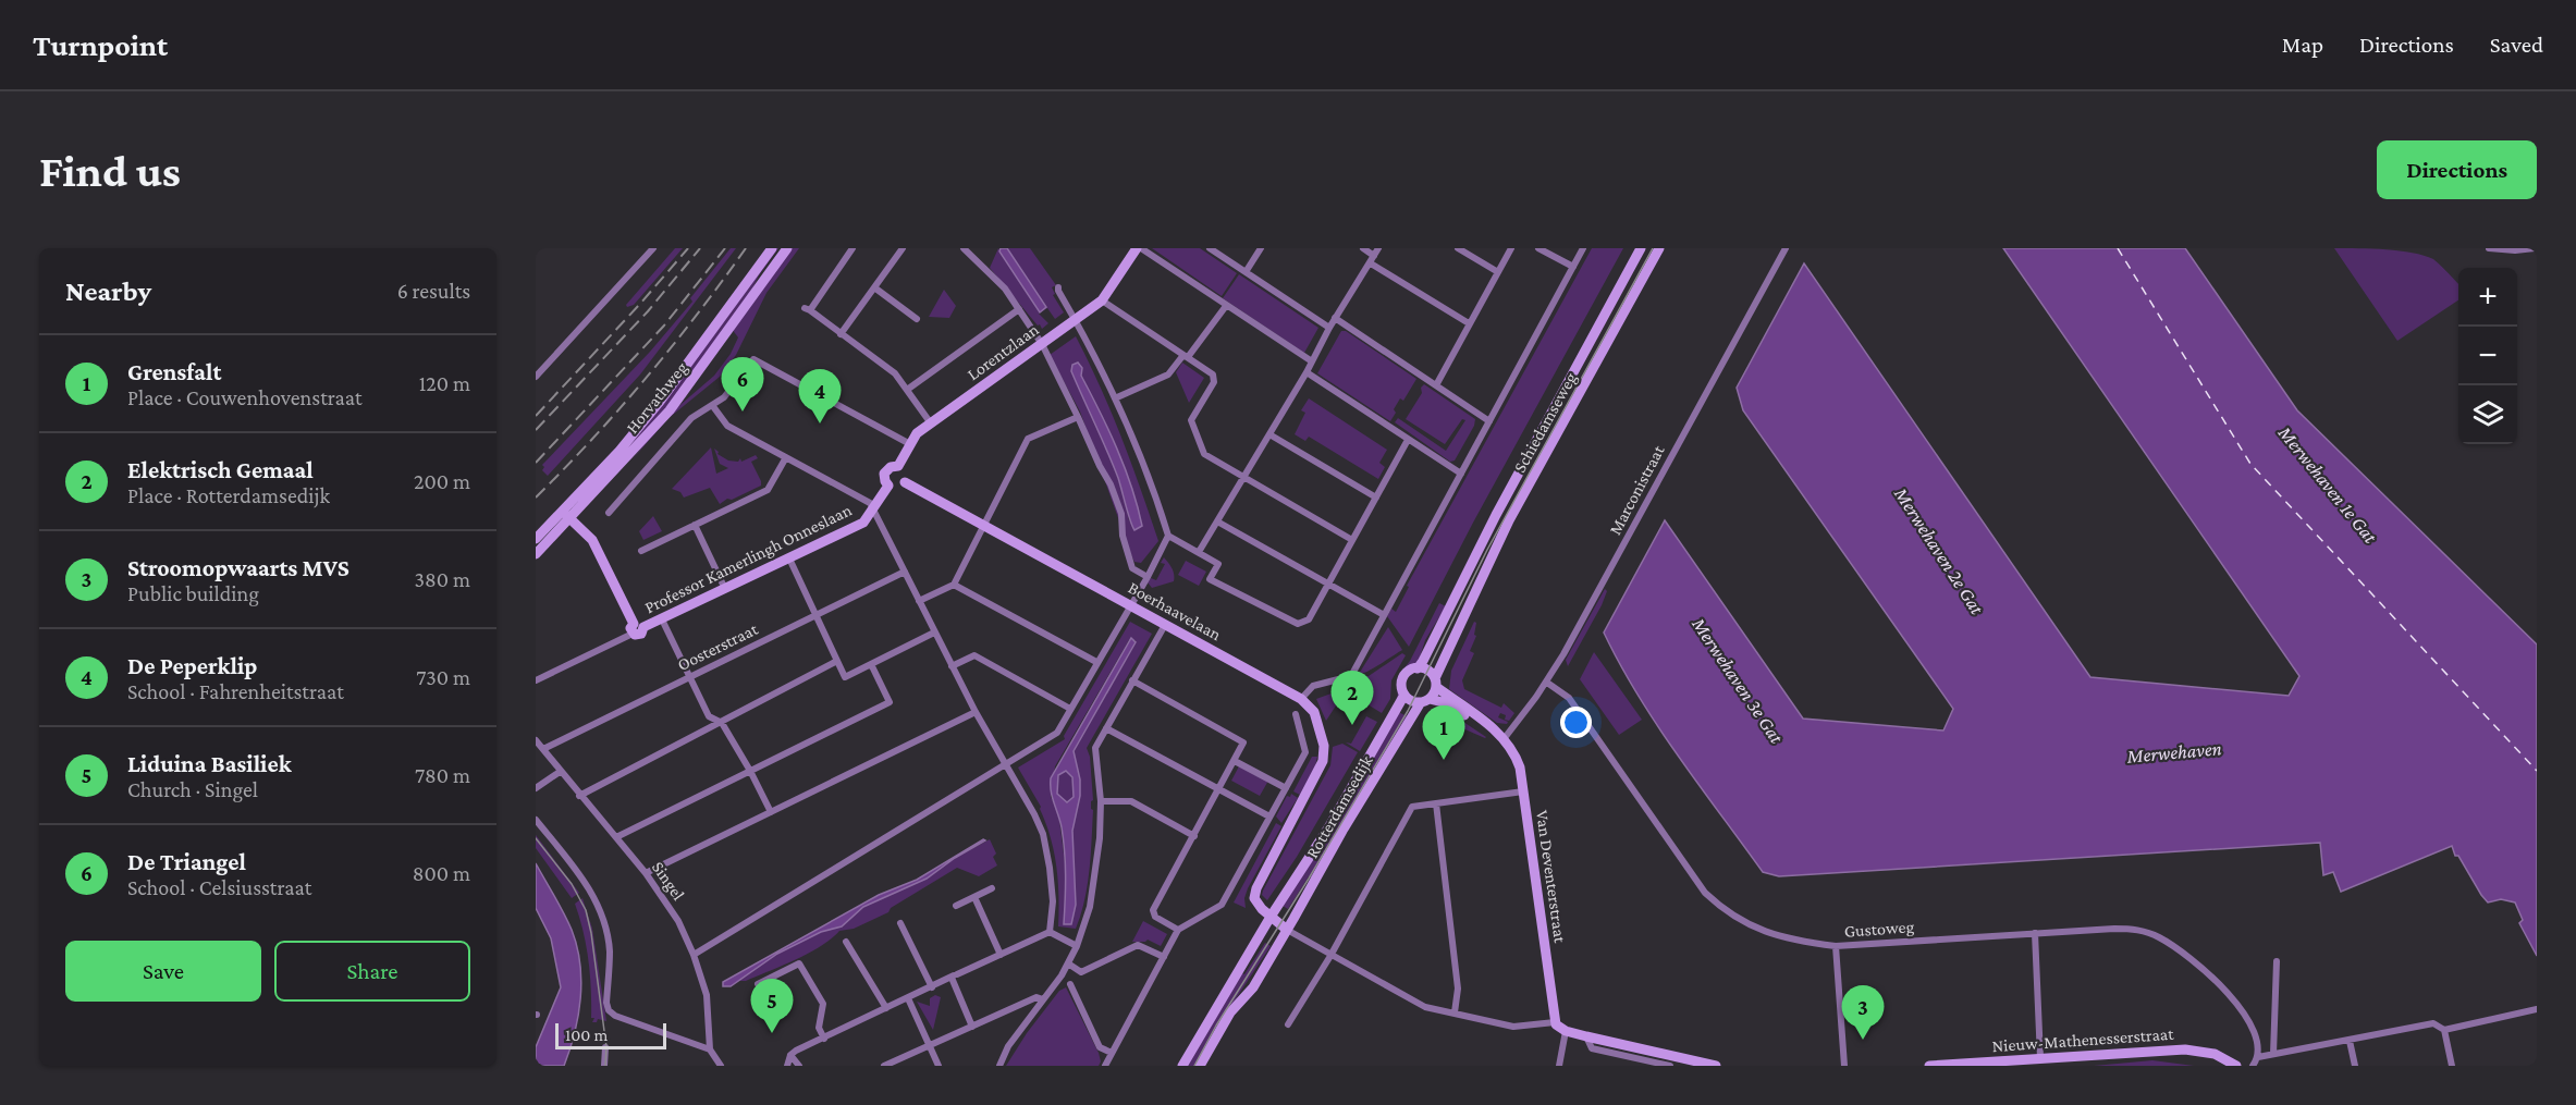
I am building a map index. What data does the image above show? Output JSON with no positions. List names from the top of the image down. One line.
{"streets":{"main road":["Lorentzlaan","Horvathweg","Schiedamseweg","Professor Kamerlingh Onneslaan","Boerhaavelaan","Rotterdamsedijk","Van Deventerstraat","Nieuw-Mathenesserstraat"],"street":["Marconistraat","Oosterstraat","Singel","Gustoweg"]},"crossings":[["Lorentzlaan","Professor Kamerlingh Onneslaan"],["Lorentzlaan","Boerhaavelaan"],["Schiedamseweg","Rotterdamsedijk"],["Schiedamseweg","Van Deventerstraat"],["Marconistraat","Van Deventerstraat"],["Marconistraat","Gustoweg"],["Professor Kamerlingh Onneslaan","Boerhaavelaan"],["Boerhaavelaan","Rotterdamsedijk"],["Oosterstraat","Singel"],["Rotterdamsedijk","Van Deventerstraat"]],"water":["Merwehaven 1e Gat","Merwehaven 2e Gat","Merwehaven 3e Gat","Merwehaven"],"scale_bar":"100 m","page":{"header":"Turnpoint","nav":["Map","Directions","Saved"],"buttons":["Directions",["Save","Share"]],"title":"Find us","heading":["Nearby","6 results"],"map_buttons":["+","−"],"list":[{"mark":"1","name":"Grensfalt","note":"Place · Couwenhovenstraat","value":"120 m"},{"mark":"2","name":"Elektrisch Gemaal","note":"Place · Rotterdamsedijk","value":"200 m"},{"mark":"3","name":"Stroomopwaarts MVS","note":"Public building","value":"380 m"},{"mark":"4","name":"De Peperklip","note":"School · Fahrenheitstraat","value":"730 m"},{"mark":"5","name":"Liduina Basiliek","note":"Church · Singel","value":"780 m"},{"mark":"6","name":"De Triangel","note":"School · Celsiusstraat","value":"800 m"}],"pins":["6","4","2","1","5","3"],"scale":"100 m"}}
